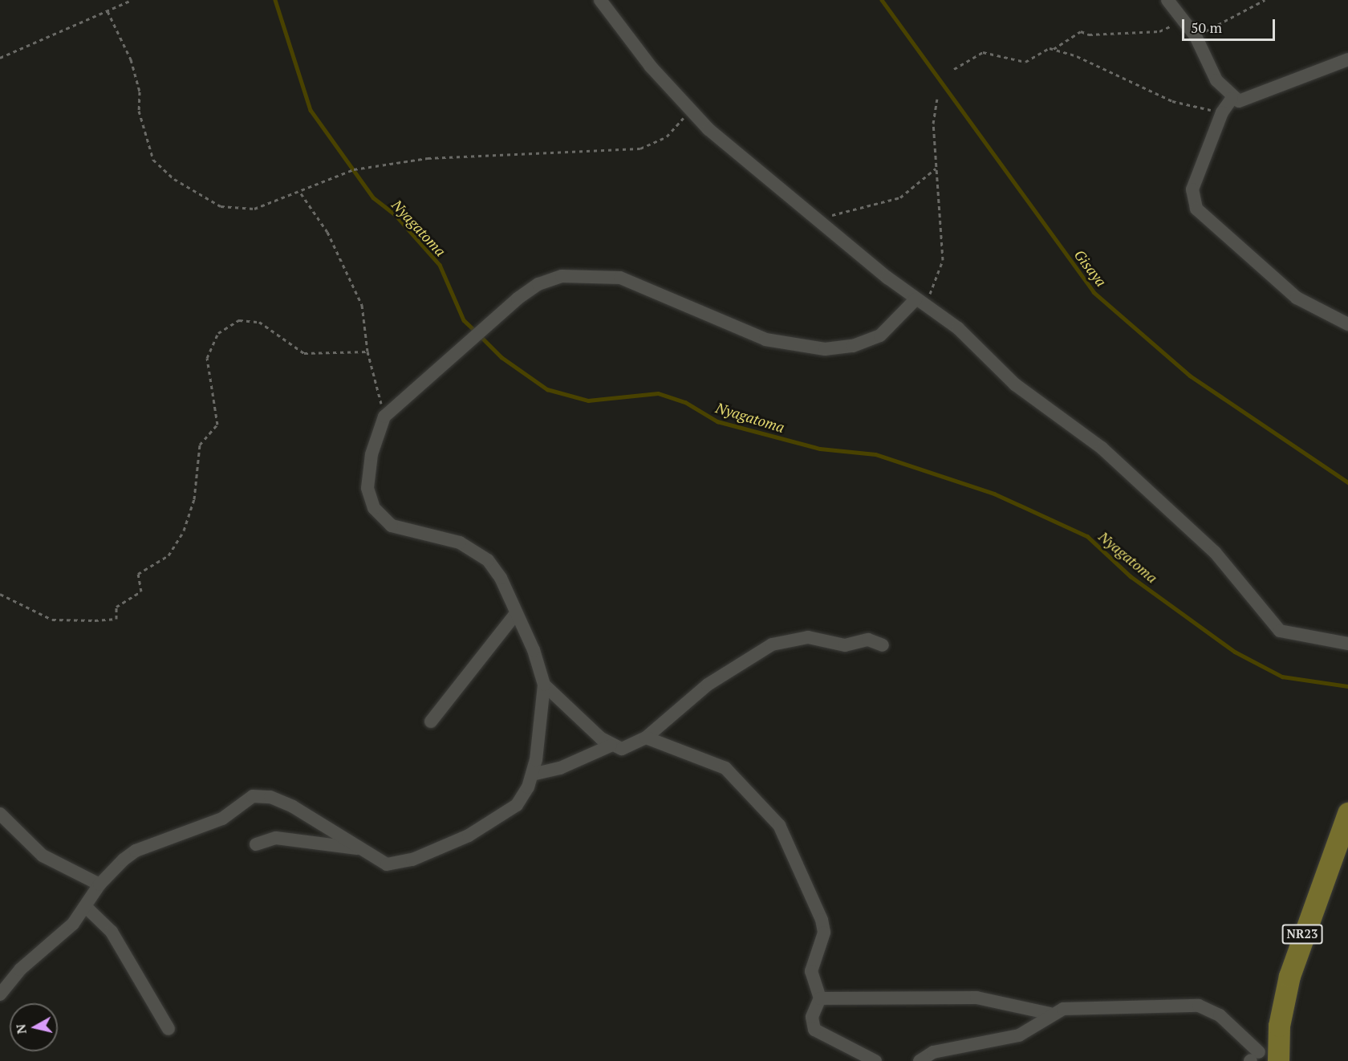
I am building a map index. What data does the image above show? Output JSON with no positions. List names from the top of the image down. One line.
{"streets":{"main road":["NR23"]},"water":["Nyagatoma","Gisaya"],"scale_bar":"50 m","north":"left"}
